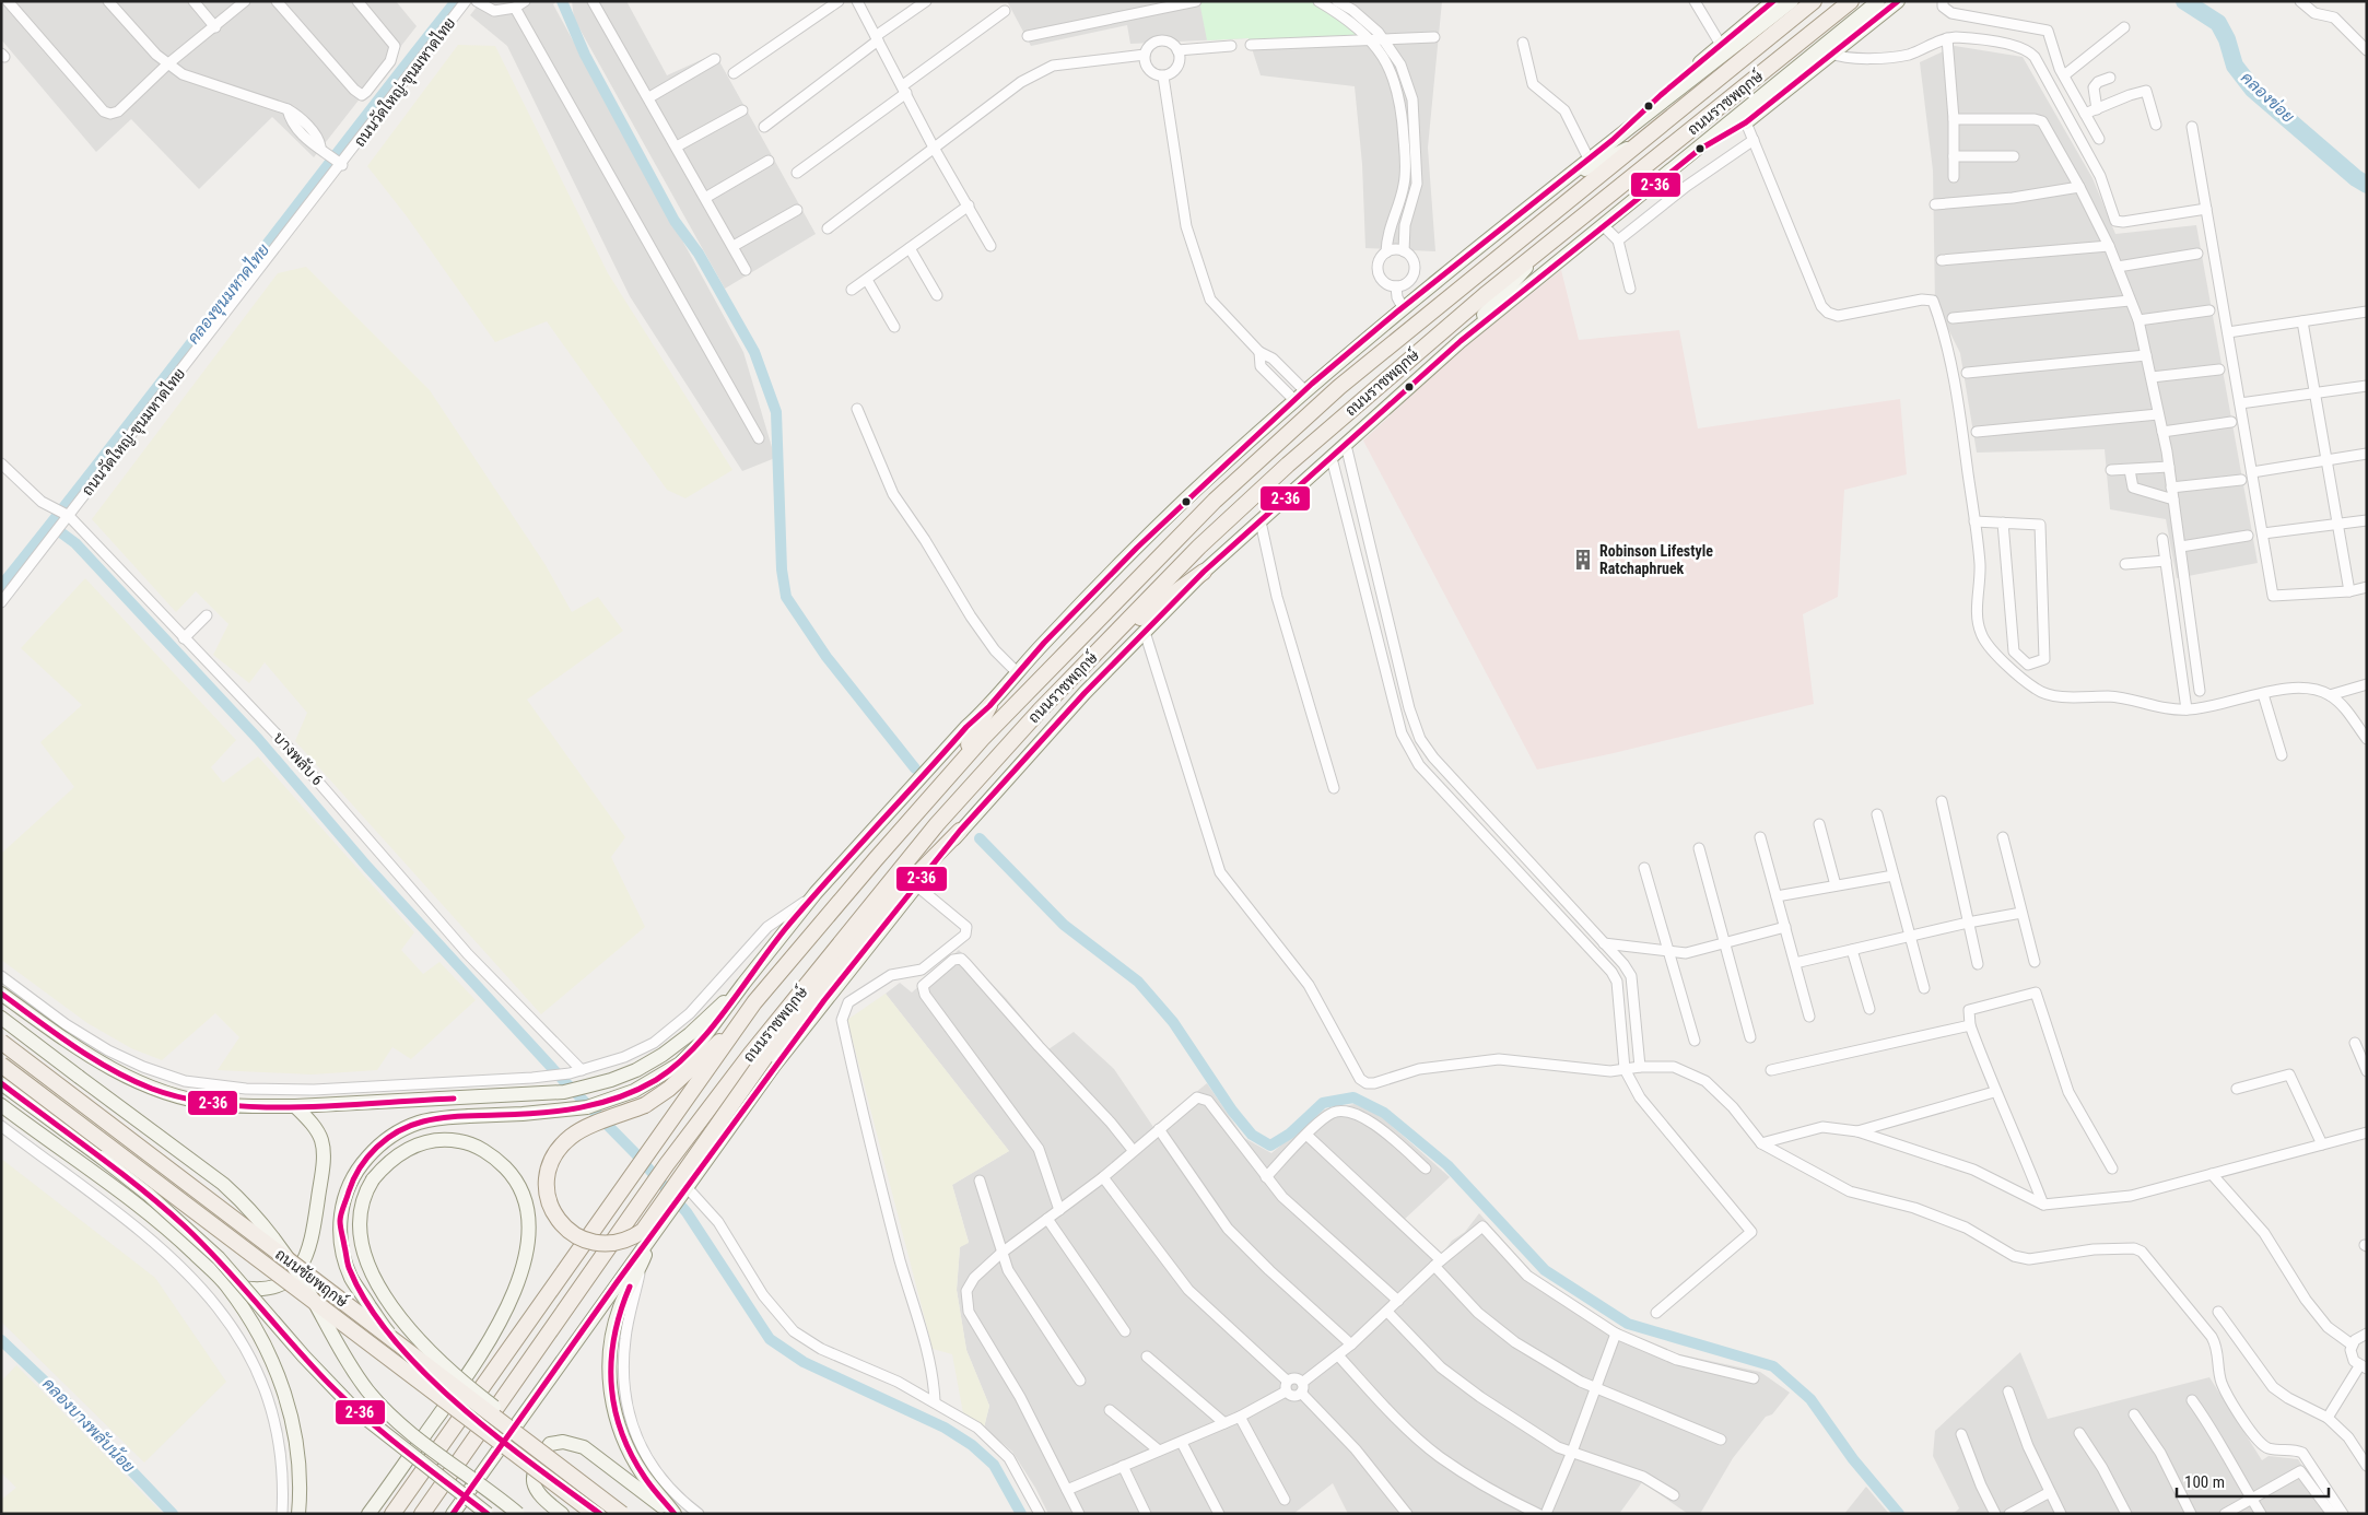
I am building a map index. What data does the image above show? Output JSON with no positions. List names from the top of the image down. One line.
{"streets":{"main road":["ถนนราชพฤกษ์","ถนนชัยพฤกษ์"],"street":["ถนนวัดใหญ่-ขุนมหาดไทย","บางพลับ 6"]},"crossings":[["ถนนวัดใหญ่-ขุนมหาดไทย","บางพลับ 6"]],"water":["คลองข่อย","คลองขุนมหาดไทย","คลองบางพลับน้อย"],"places":{"building":["Robinson Lifestyle Ratchaphruek"]},"lines":["transit line 2-36"],"scale_bar":"100 m"}
